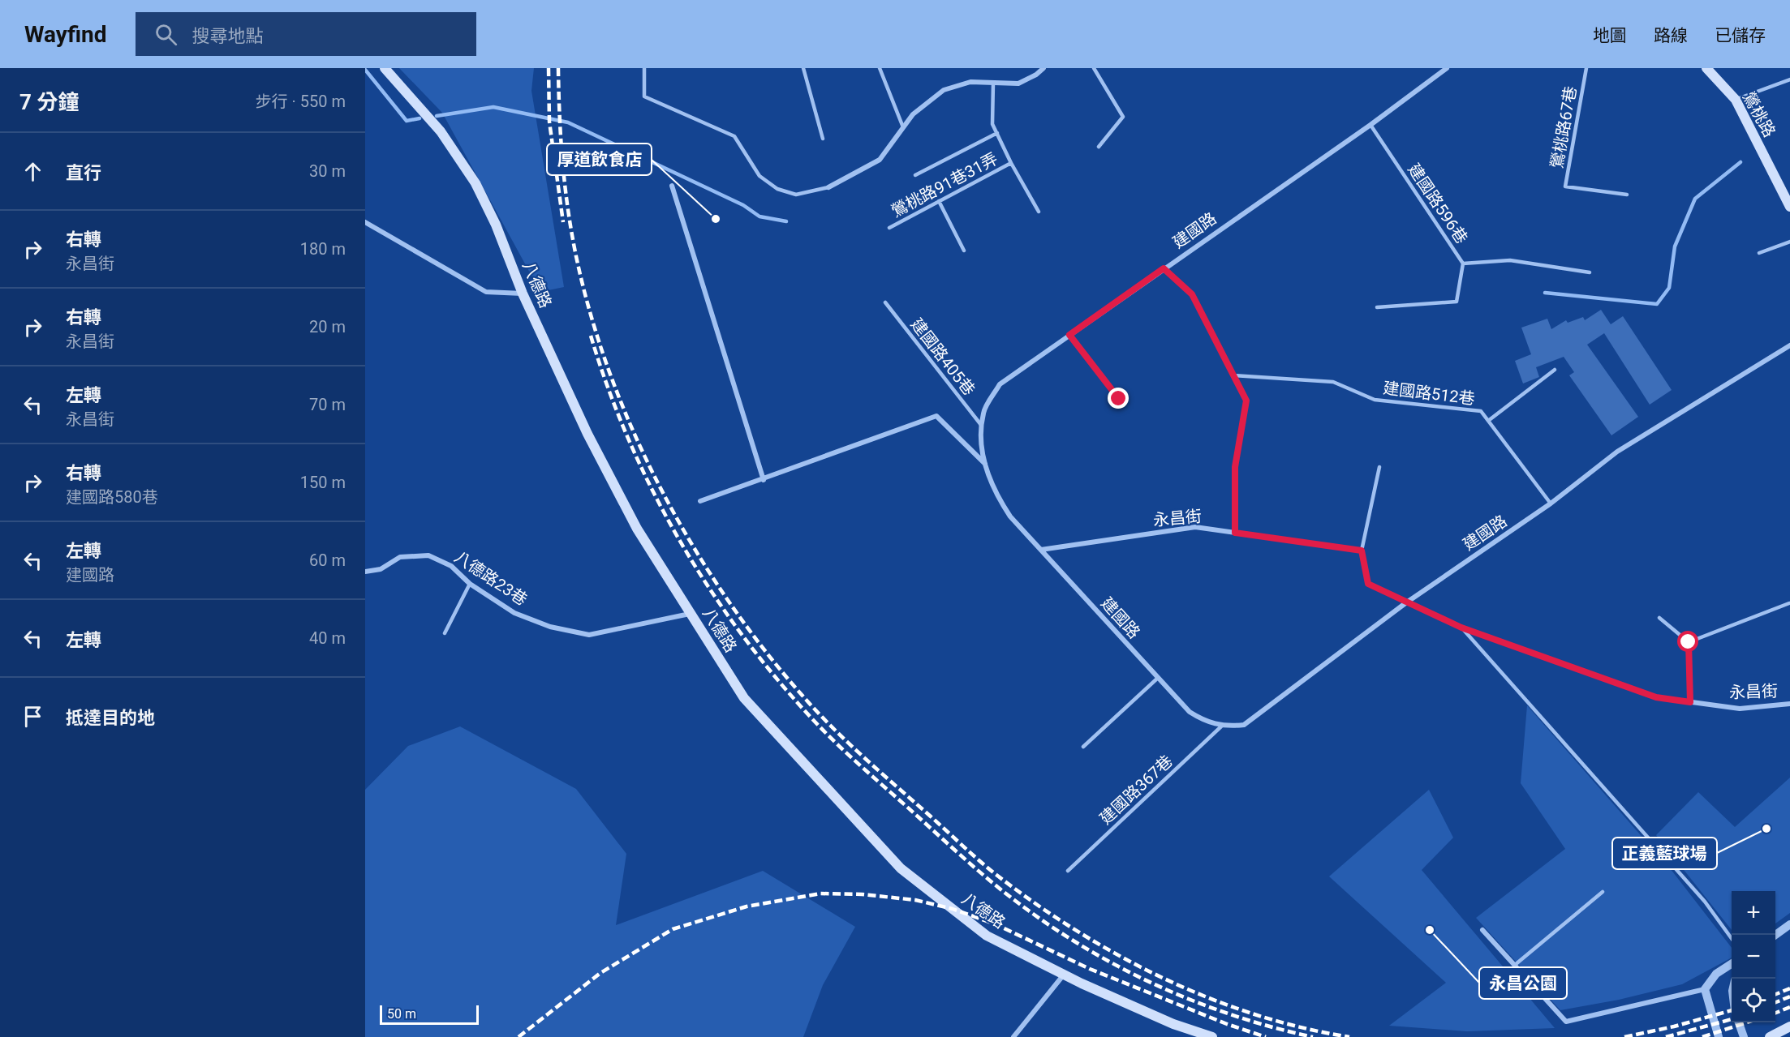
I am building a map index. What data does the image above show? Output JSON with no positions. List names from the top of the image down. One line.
{"streets":{"main road":["鶯桃路","八德路"],"street":["建國路","永昌街","八德路23巷"],"lane":["鶯桃路67巷","鶯桃路91巷31弄","建國路596巷","建國路405巷","建國路512巷","建國路367巷"]},"crossings":[["建國路596巷","建國路"],["建國路","建國路405巷"],["建國路","建國路512巷"],["建國路","永昌街"],["建國路","建國路367巷"],["八德路","八德路23巷"]],"places":["厚道飲食店","正義藍球場","永昌公園"],"scale_bar":"50 m","page":{"header":"Wayfind","search":"搜尋地點","nav":["地圖","路線","已儲存"],"heading":["7 分鐘","步行 · 550 m"],"list":[["直行","30 m"],["右轉","永昌街","180 m"],["右轉","永昌街","20 m"],["左轉","永昌街","70 m"],["右轉","建國路580巷","150 m"],["左轉","建國路","60 m"],["左轉","40 m"],"抵達目的地"],"map_buttons":["+","−"],"scale":"50 m"}}
